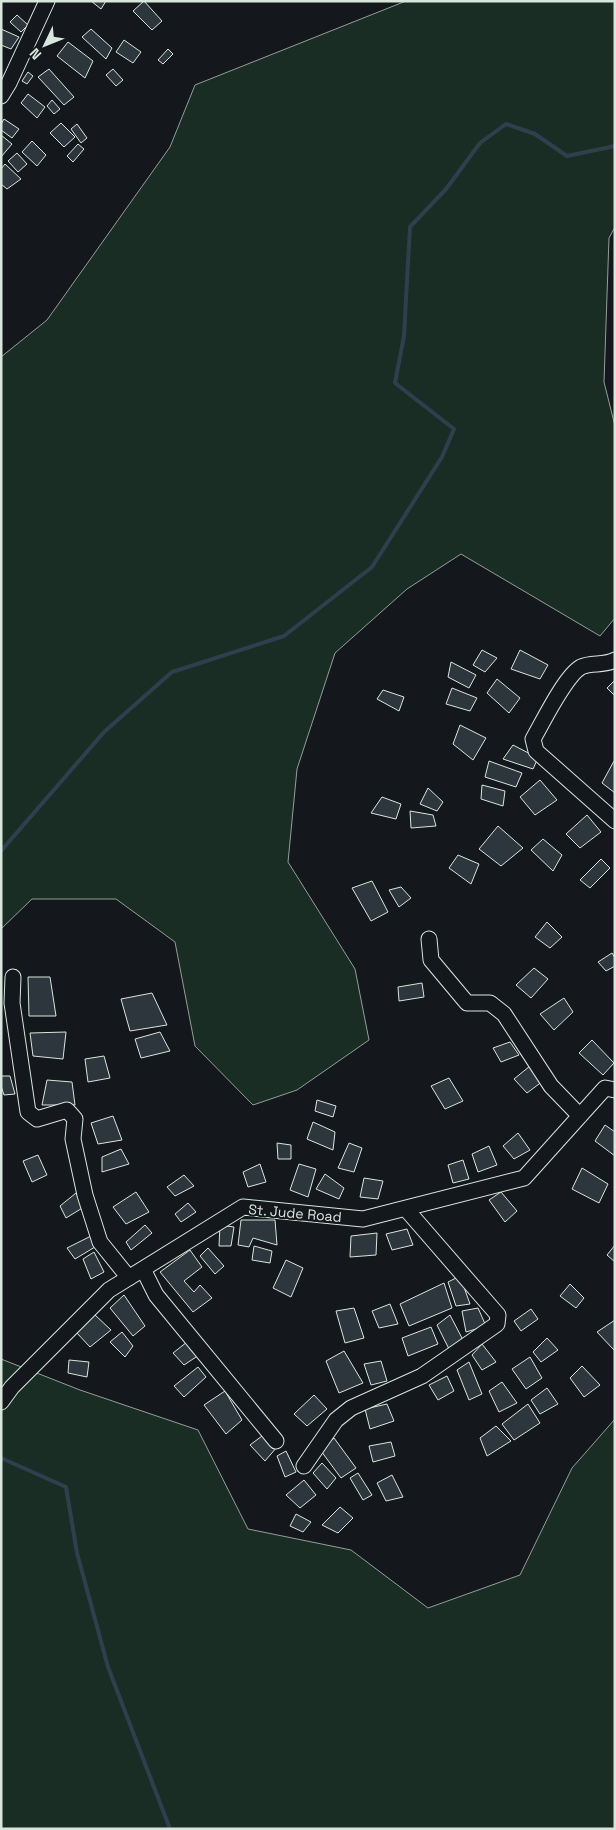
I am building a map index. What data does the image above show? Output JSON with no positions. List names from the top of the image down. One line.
{"streets":{"street":["St. Jude Road"]},"north":"bottom left"}
